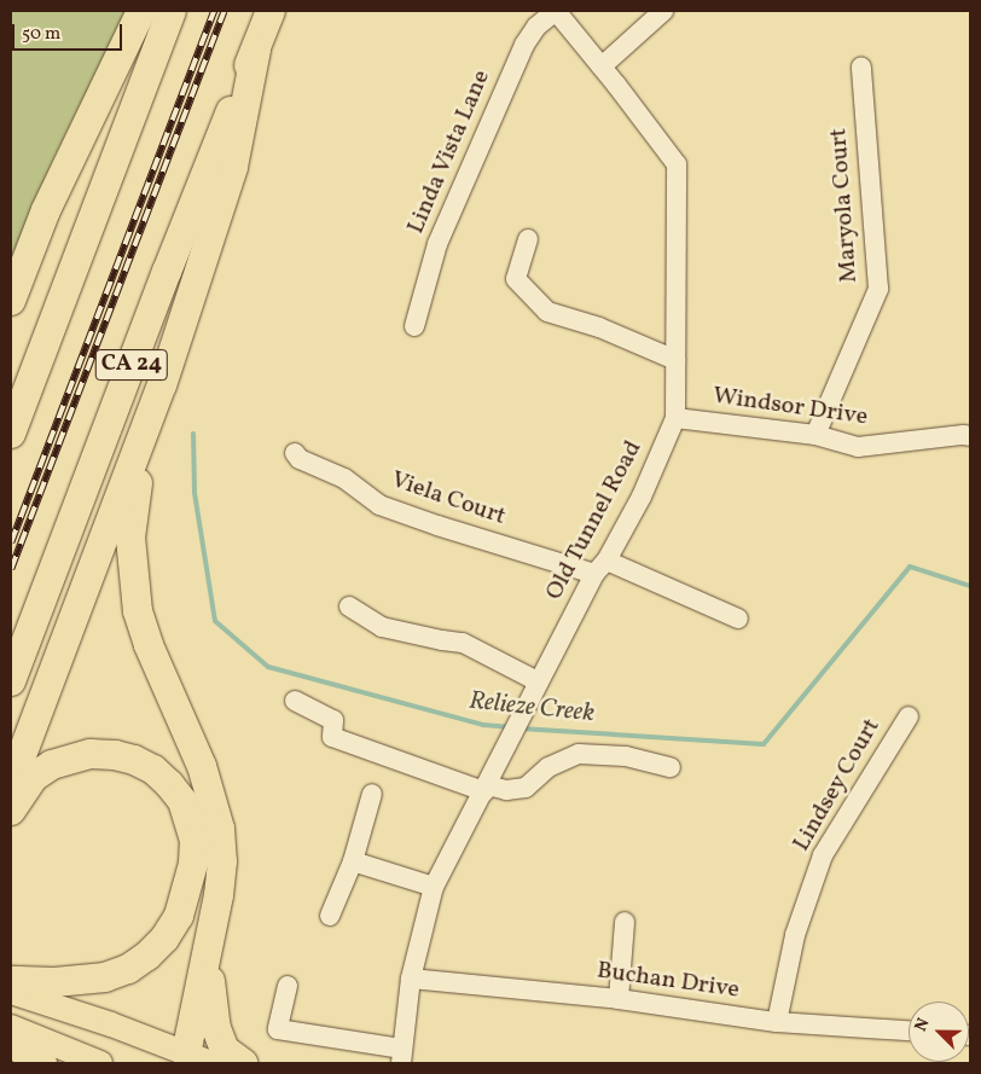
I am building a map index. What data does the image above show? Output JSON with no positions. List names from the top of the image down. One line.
{"streets":{"highway":["CA 24"],"street":["Linda Vista Lane","Maryola Court","Windsor Drive","Viela Court","Old Tunnel Road","Lindsey Court","Buchan Drive"]},"crossings":[["Linda Vista Lane","Old Tunnel Road"],["Maryola Court","Windsor Drive"],["Windsor Drive","Old Tunnel Road"],["Viela Court","Old Tunnel Road"],["Old Tunnel Road","Buchan Drive"],["Lindsey Court","Buchan Drive"]],"water":["Relieze Creek"],"scale_bar":"50 m","north":"top left"}
